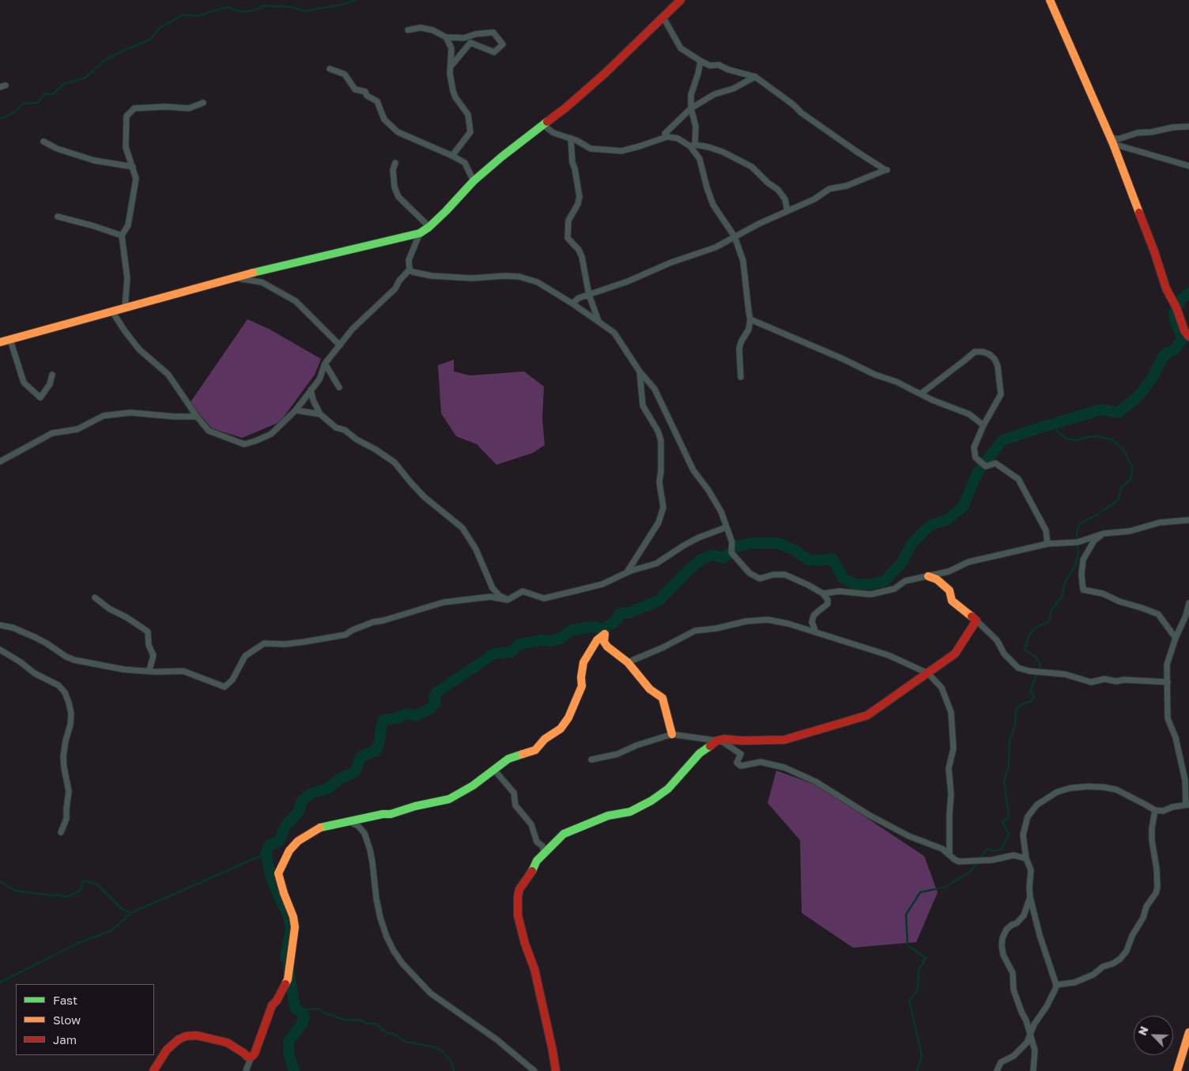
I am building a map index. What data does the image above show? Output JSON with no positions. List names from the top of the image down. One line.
{"legend":["Fast","Slow","Jam"],"north":"top left"}
